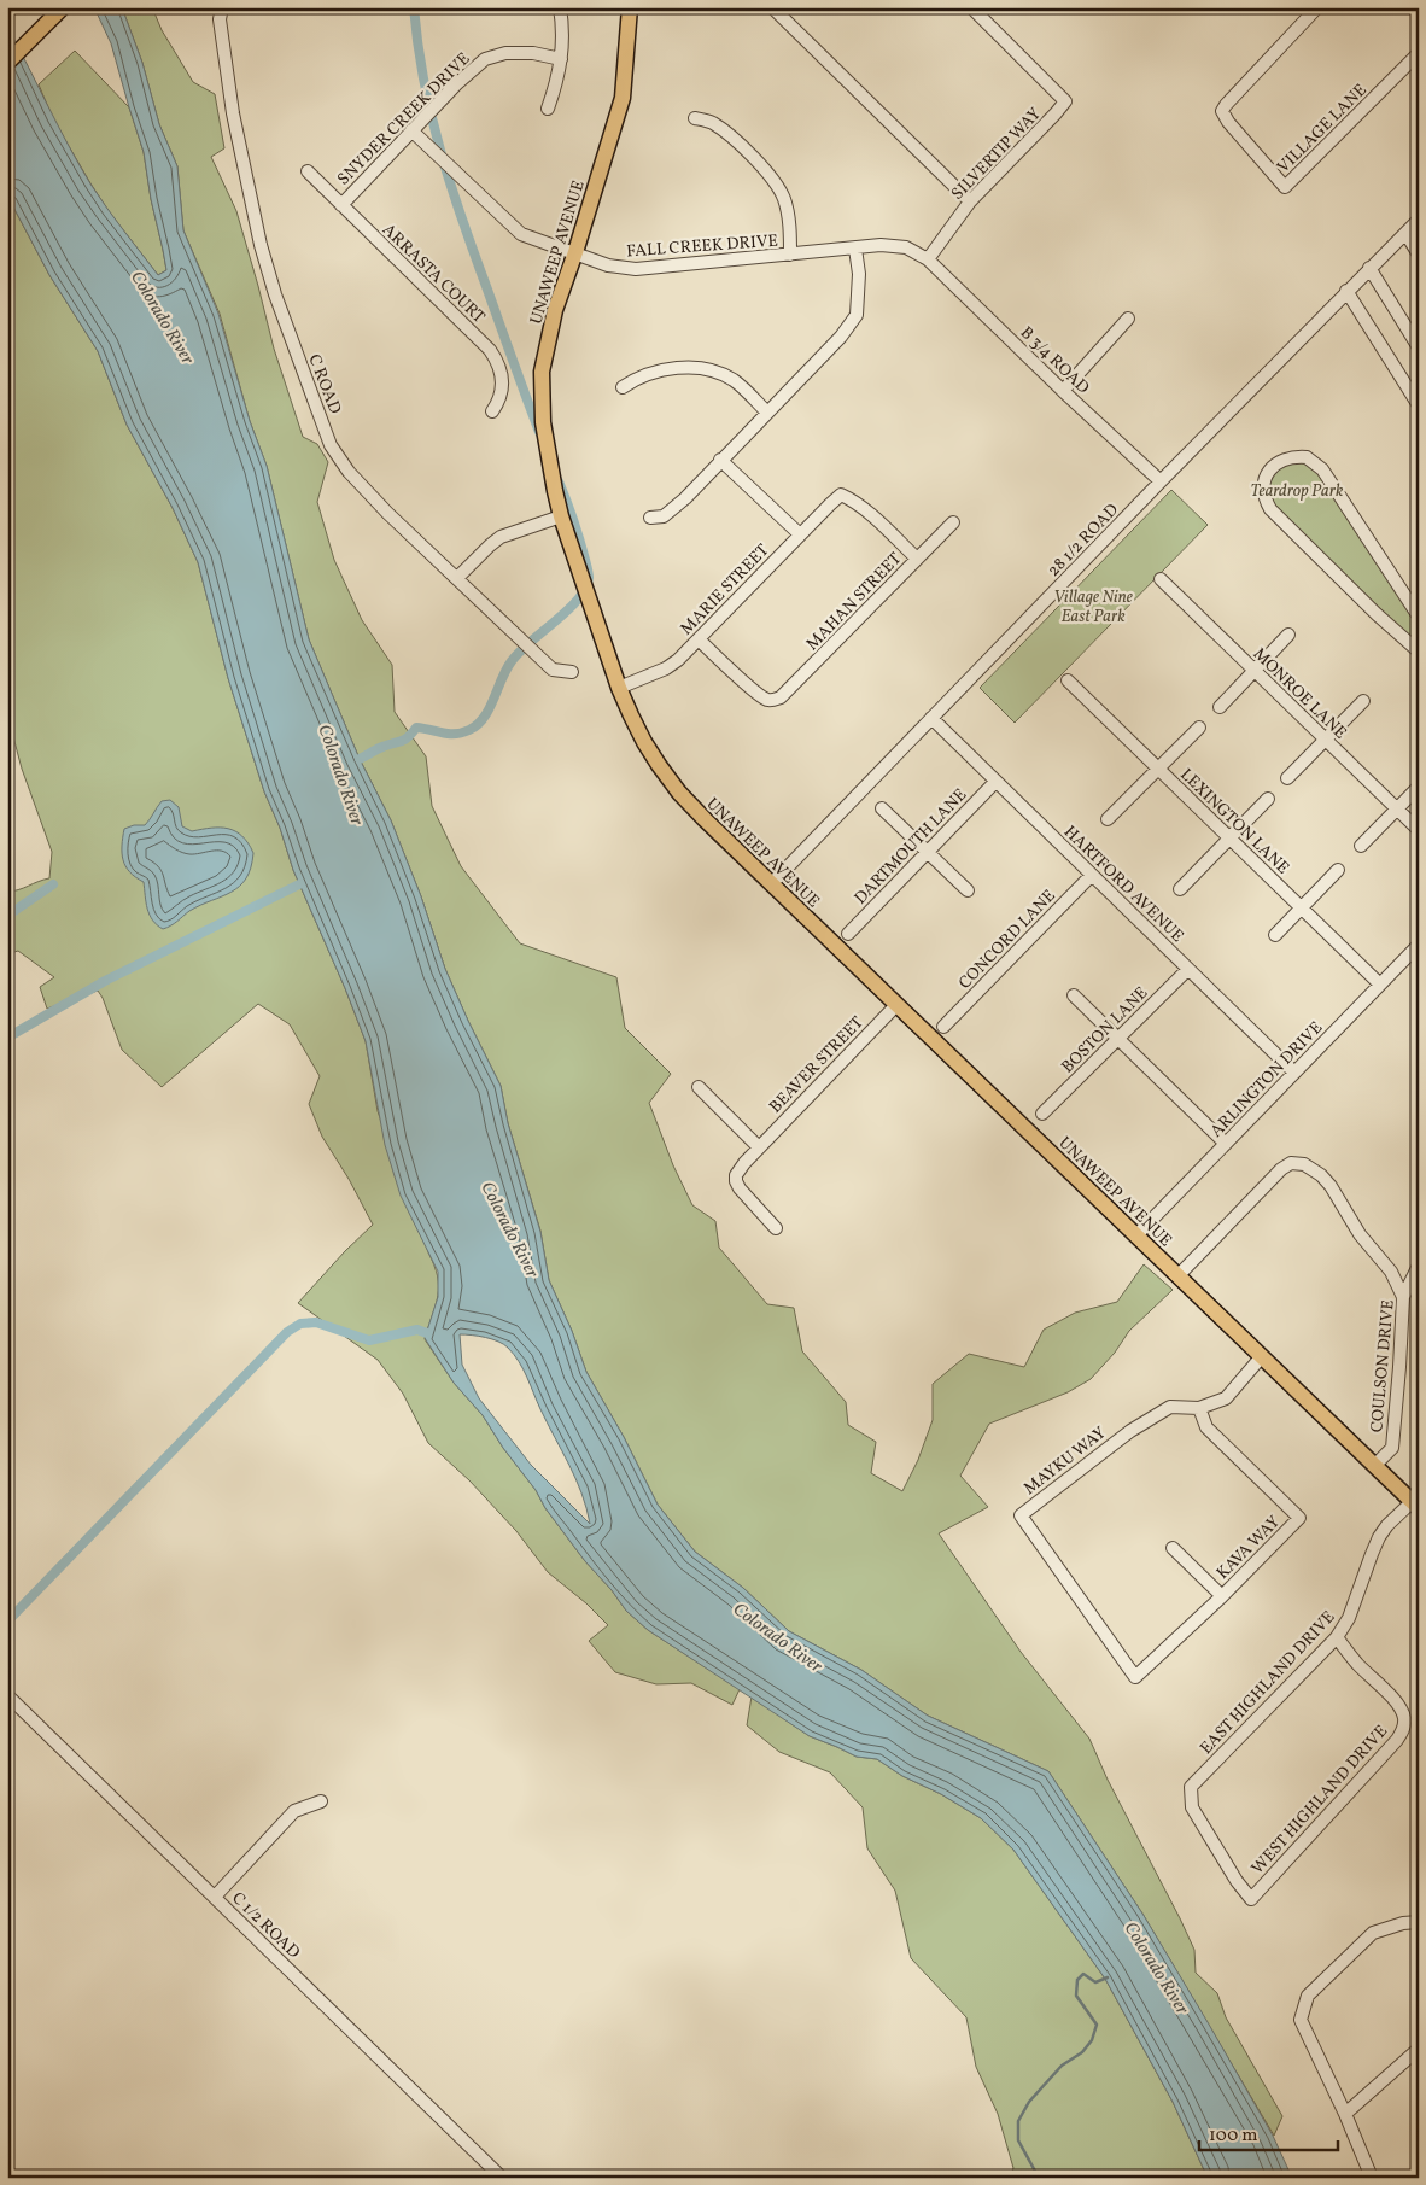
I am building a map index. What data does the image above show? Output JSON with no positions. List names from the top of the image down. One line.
{"streets":{"main road":["UNAWEEP AVENUE"],"street":["SNYDER CREEK DRIVE","VILLAGE LANE","SILVERTIP WAY","FALL CREEK DRIVE","ARRASTA COURT","B 3/4 ROAD","C ROAD","28 1/2 ROAD","MARIE STREET","MAHAN STREET","MONROE LANE","LEXINGTON LANE","DARTMOUTH LANE","HARTFORD AVENUE","CONCORD LANE","BOSTON LANE","BEAVER STREET","ARLINGTON DRIVE","COULSON DRIVE","MAYKU WAY","KAVA WAY","EAST HIGHLAND DRIVE","WEST HIGHLAND DRIVE","C 1/2 ROAD"]},"crossings":[["SNYDER CREEK DRIVE","FALL CREEK DRIVE"],["SNYDER CREEK DRIVE","ARRASTA COURT"],["SILVERTIP WAY","FALL CREEK DRIVE"],["SILVERTIP WAY","B 3/4 ROAD"],["FALL CREEK DRIVE","UNAWEEP AVENUE"],["FALL CREEK DRIVE","B 3/4 ROAD"],["UNAWEEP AVENUE","28 1/2 ROAD"],["UNAWEEP AVENUE","MARIE STREET"],["UNAWEEP AVENUE","BEAVER STREET"],["UNAWEEP AVENUE","ARLINGTON DRIVE"],["UNAWEEP AVENUE","COULSON DRIVE"],["UNAWEEP AVENUE","MAYKU WAY"],["UNAWEEP AVENUE","EAST HIGHLAND DRIVE"],["B 3/4 ROAD","28 1/2 ROAD"],["28 1/2 ROAD","HARTFORD AVENUE"],["MARIE STREET","MAHAN STREET"],["LEXINGTON LANE","ARLINGTON DRIVE"],["DARTMOUTH LANE","HARTFORD AVENUE"],["HARTFORD AVENUE","CONCORD LANE"],["HARTFORD AVENUE","BOSTON LANE"],["HARTFORD AVENUE","ARLINGTON DRIVE"],["MAYKU WAY","KAVA WAY"],["EAST HIGHLAND DRIVE","WEST HIGHLAND DRIVE"]],"water":["Colorado River"],"parks":["Teardrop Park","Village Nine East Park"],"scale_bar":"100 m"}
